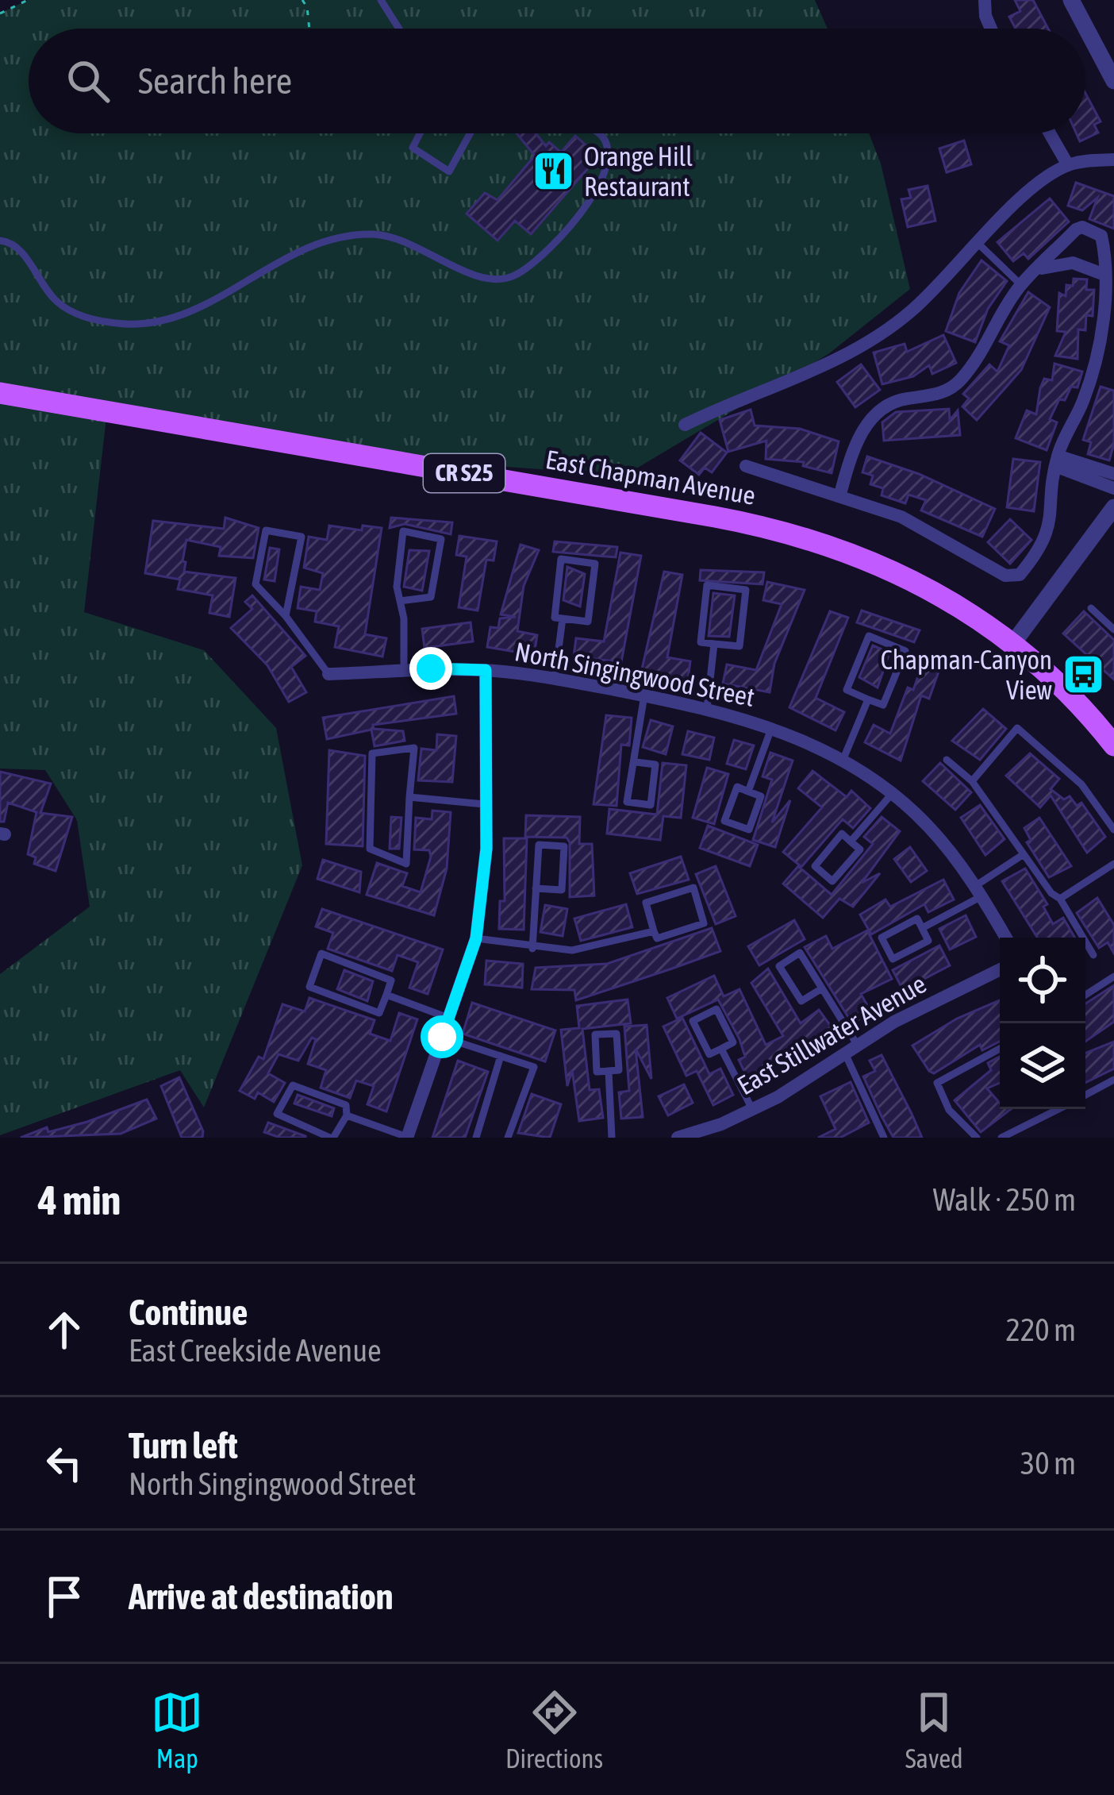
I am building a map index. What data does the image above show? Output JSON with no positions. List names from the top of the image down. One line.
{"streets":{"main road":["CR S25","East Chapman Avenue"],"street":["North Singingwood Street","East Stillwater Avenue"]},"places":{"restaurant":["Orange Hill Restaurant"],"bus stop":["Chapman-Canyon View"]},"page":{"search":"Search here","heading":["4 min","Walk · 250 m"],"list":[["Continue","East Creekside Avenue","220 m"],["Turn left","North Singingwood Street","30 m"],"Arrive at destination"],"nav":["Map","Directions","Saved"]}}
